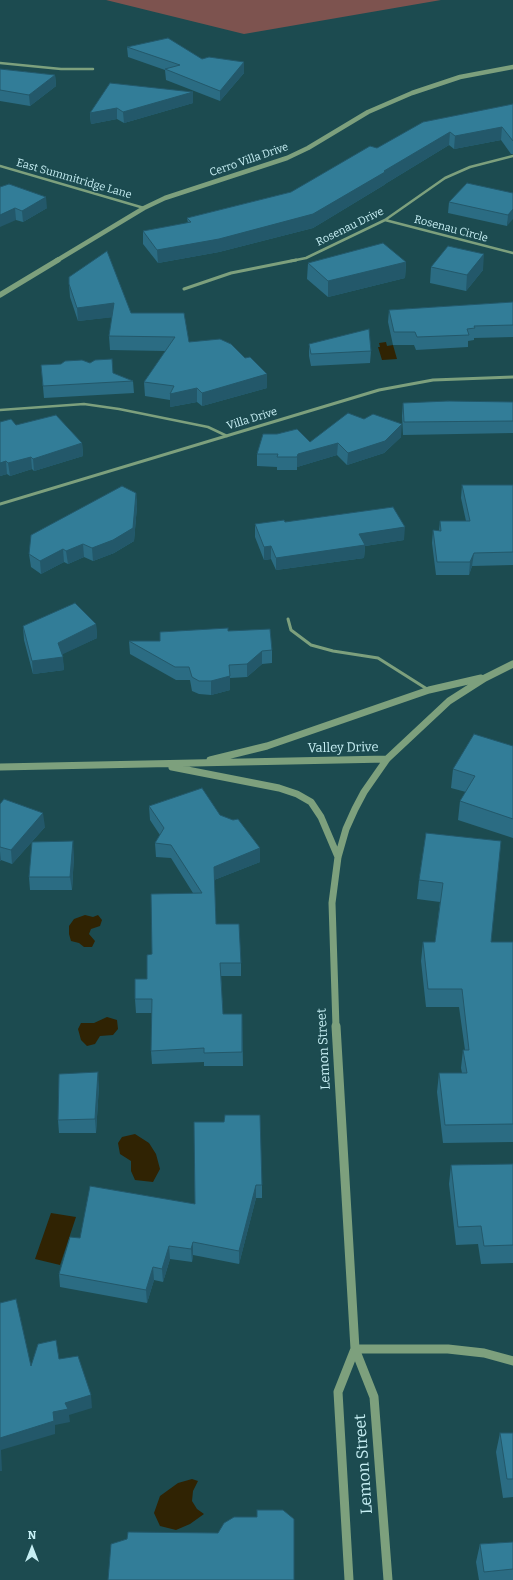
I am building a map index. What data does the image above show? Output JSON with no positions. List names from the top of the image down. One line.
{"streets":{"street":["Cerro Villa Drive","East Summitridge Lane","Rosenau Drive","Rosenau Circle","Villa Drive","Valley Drive","Lemon Street"]},"crossings":[["Cerro Villa Drive","East Summitridge Lane"],["Rosenau Drive","Rosenau Circle"],["Valley Drive","Lemon Street"]],"north":"top"}
